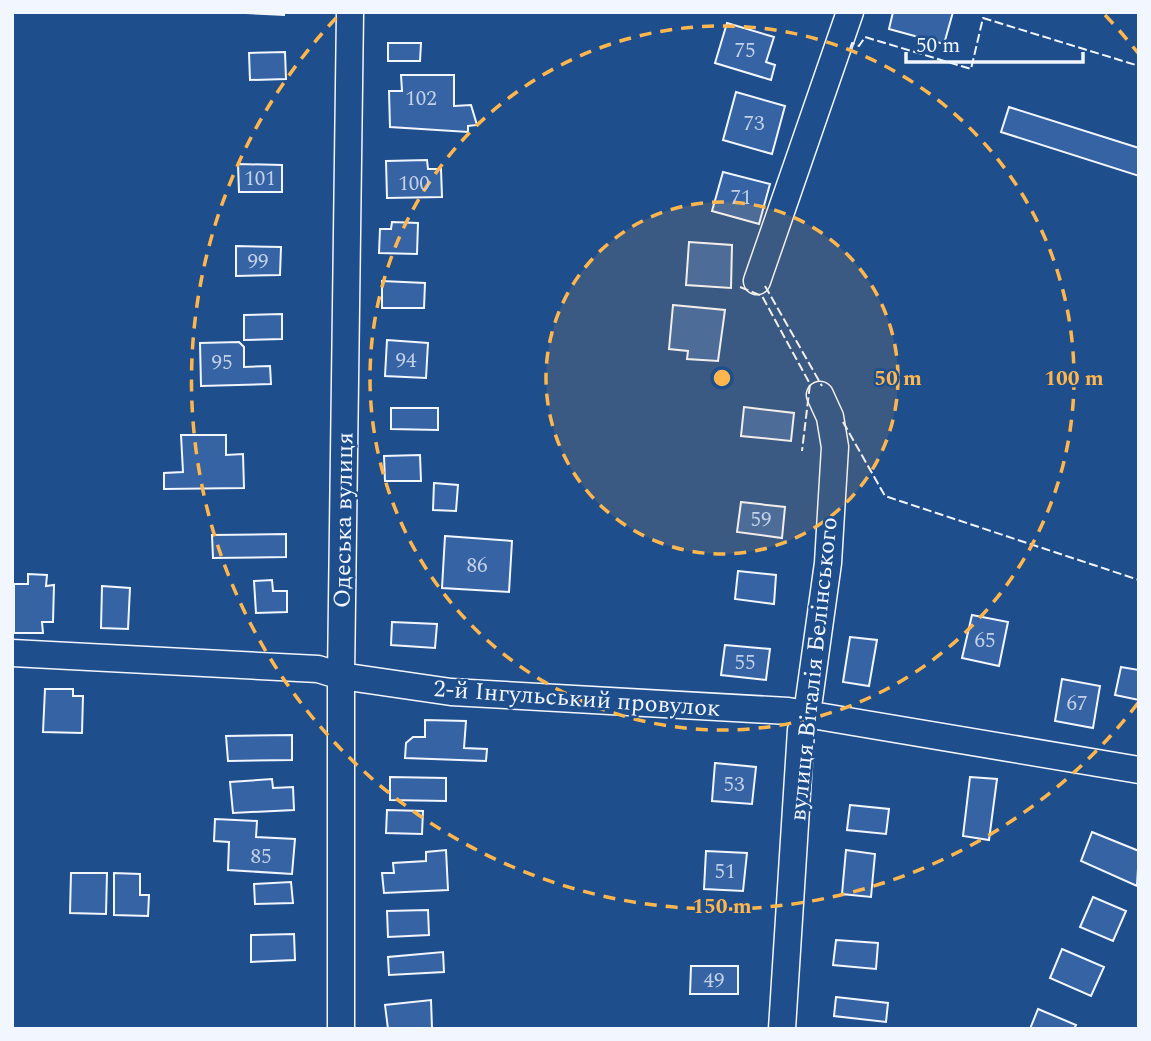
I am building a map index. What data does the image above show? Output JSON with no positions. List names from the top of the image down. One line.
{"streets":{"street":["Одеська вулиця","вулиця Віталія Белінського","2-й Інгульський провулок"]},"crossings":[["Одеська вулиця","2-й Інгульський провулок"],["вулиця Віталія Белінського","2-й Інгульський провулок"]],"house_numbers":["75","102","73","101","100","71","99","94","95","59","86","65","55","67","53","85","51","49"],"scale_bar":"50 m","rings":["50 m","100 m","150 m"]}
